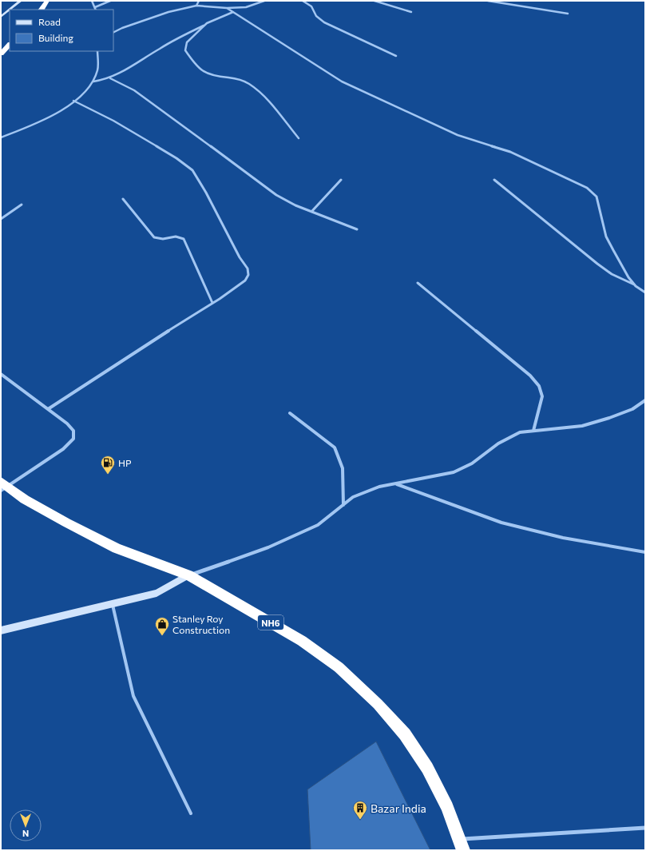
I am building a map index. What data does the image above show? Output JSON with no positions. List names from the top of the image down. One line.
{"streets":{"highway":["NH6"]},"places":{"fuel station":["HP"],"shop":["Stanley Roy Construction"],"building":["Bazar India"]},"legend":["Road","Building"],"north":"bottom"}
